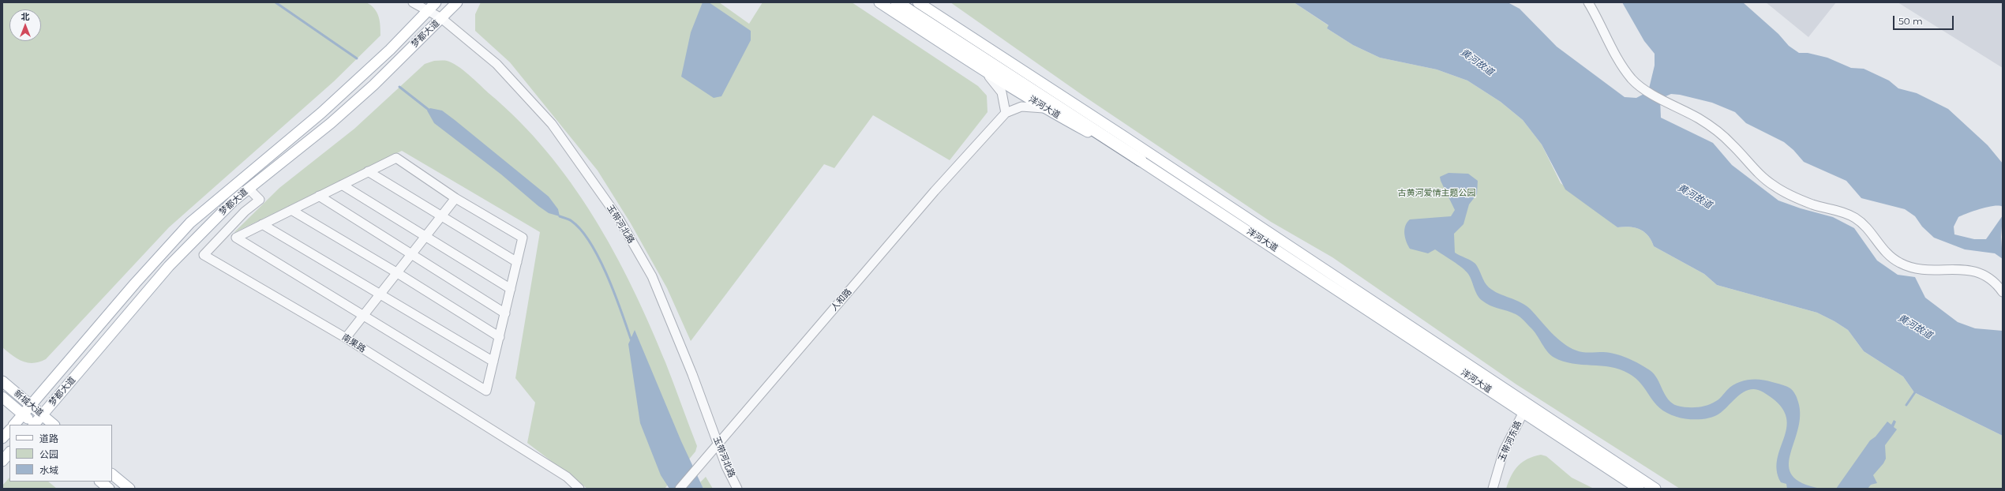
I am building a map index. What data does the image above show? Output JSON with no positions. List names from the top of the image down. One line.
{"streets":{"main road":["梦都大道","洋河大道","新城大道"],"street":["玉带河北路","人和路","南果路","玉带河东路"]},"crossings":[["梦都大道","玉带河北路"],["梦都大道","南果路"],["梦都大道","新城大道"],["洋河大道","玉带河东路"],["玉带河北路","人和路"]],"water":["黄河故道"],"parks":["古黄河爱情主题公园"],"legend":["道路","公园","水域"],"scale_bar":"50 m","north":"top"}
